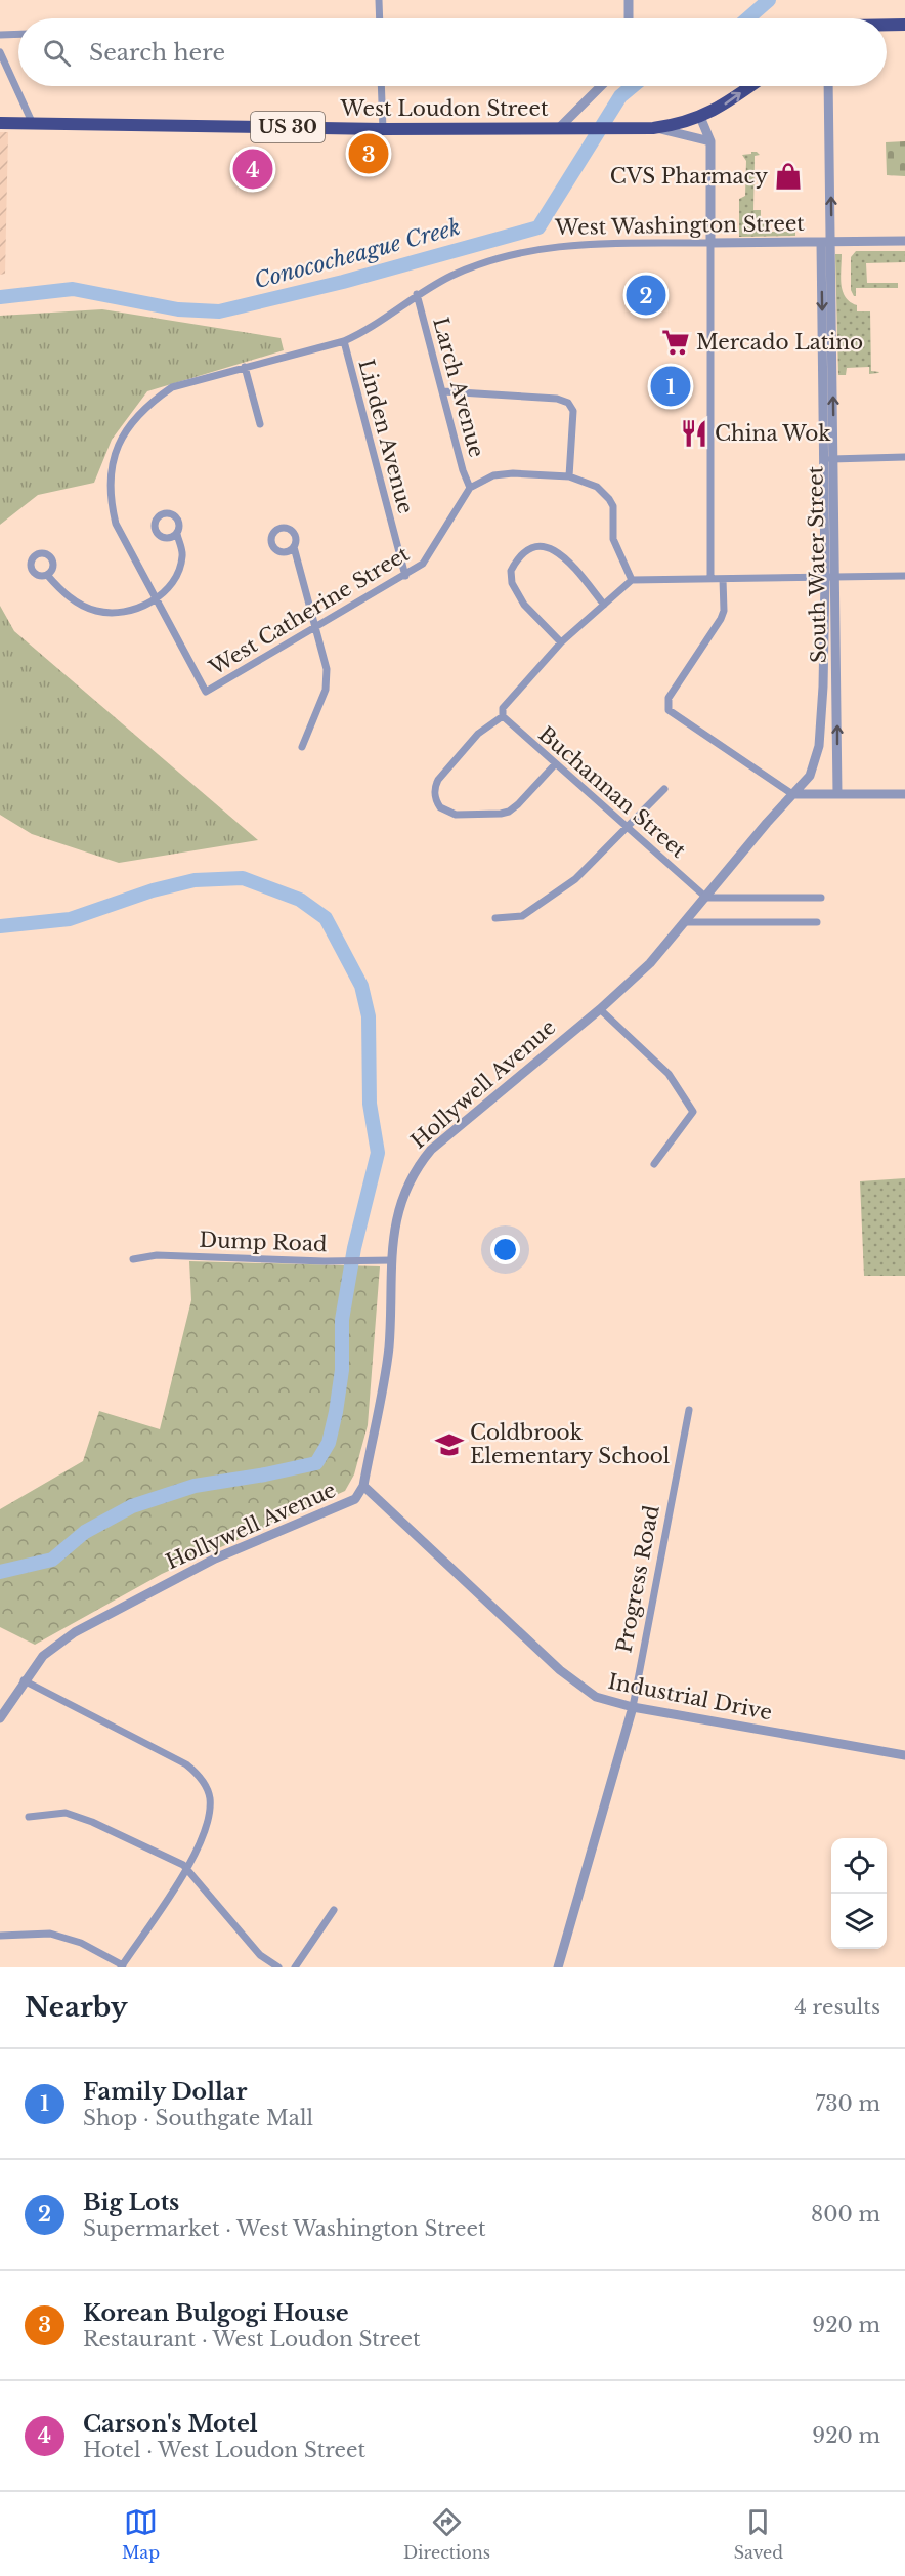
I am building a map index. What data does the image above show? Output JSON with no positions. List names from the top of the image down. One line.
{"streets":{"highway":["West Loudon Street","US 30"],"street":["West Washington Street","Larch Avenue","Linden Avenue","South Water Street","West Catherine Street","Buchannan Street","Hollywell Avenue","Dump Road","Progress Road","Industrial Drive"]},"crossings":[["West Washington Street","Larch Avenue"],["West Washington Street","Linden Avenue"],["West Washington Street","South Water Street"],["West Washington Street","West Catherine Street"],["Larch Avenue","West Catherine Street"],["Linden Avenue","West Catherine Street"],["South Water Street","Hollywell Avenue"],["Buchannan Street","Hollywell Avenue"],["Hollywell Avenue","Dump Road"],["Hollywell Avenue","Industrial Drive"],["Progress Road","Industrial Drive"]],"water":["Conococheague Creek"],"places":{"shop":["CVS Pharmacy"],"supermarket":["Mercado Latino"],"restaurant":["China Wok"],"school or university":["Coldbrook Elementary School"]},"page":{"search":"Search here","pins":["3","4","2","1"],"heading":["Nearby","4 results"],"list":[{"mark":"1","name":"Family Dollar","note":"Shop · Southgate Mall","value":"730 m"},{"mark":"2","name":"Big Lots","note":"Supermarket · West Washington Street","value":"800 m"},{"mark":"3","name":"Korean Bulgogi House","note":"Restaurant · West Loudon Street","value":"920 m"},{"mark":"4","name":"Carson's Motel","note":"Hotel · West Loudon Street","value":"920 m"}],"nav":["Map","Directions","Saved"]}}
